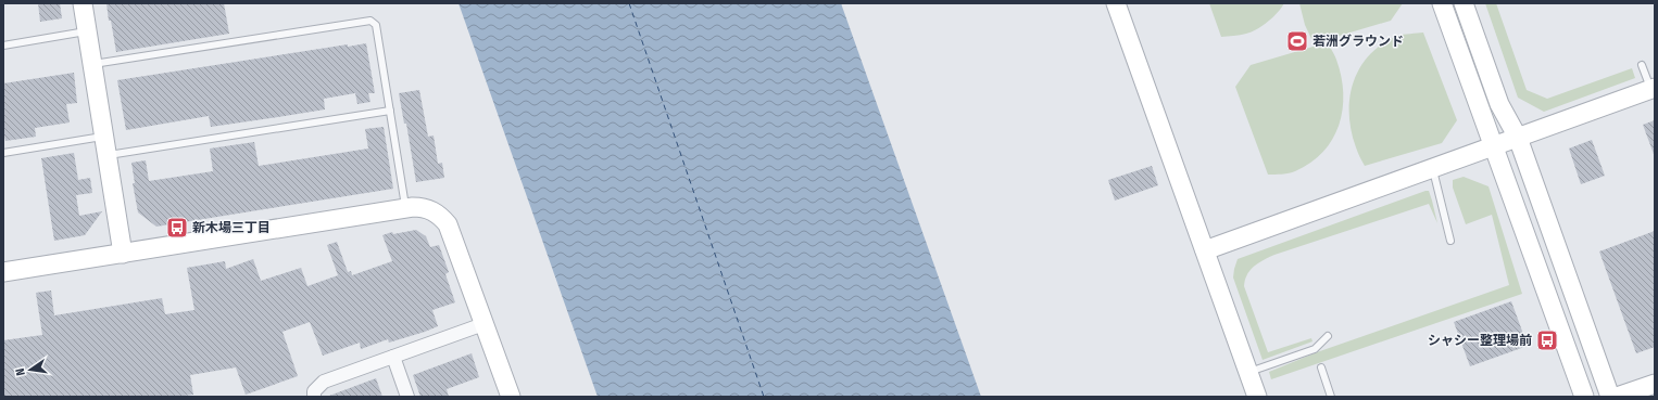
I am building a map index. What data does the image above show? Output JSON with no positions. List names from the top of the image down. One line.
{"places":{"sports":["若洲グラウンド"],"bus stop":["新木場三丁目","シャシー整理場前"]},"north":"left"}
